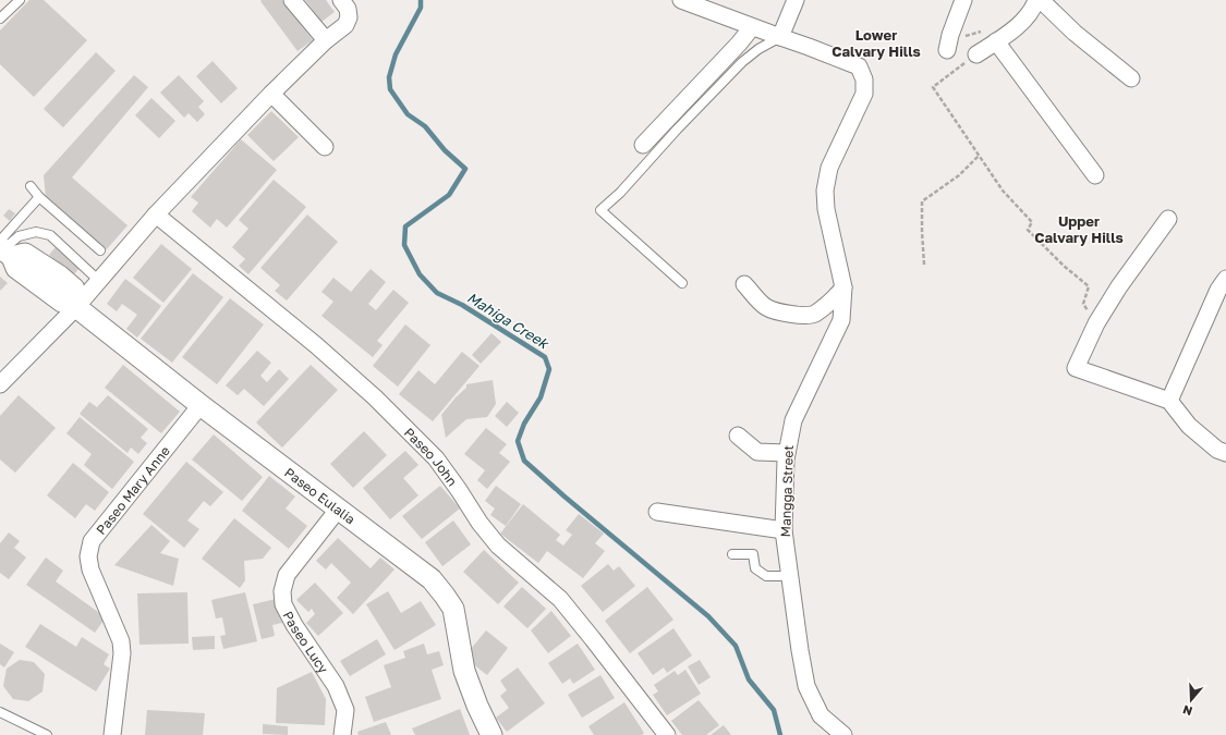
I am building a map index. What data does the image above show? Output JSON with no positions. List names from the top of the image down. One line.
{"streets":{"street":["Paseo John","Paseo Mary Anne","Mangga Street","Paseo Eulalia","Paseo Lucy"]},"crossings":[["Paseo Mary Anne","Paseo Eulalia"],["Paseo Eulalia","Paseo Lucy"]],"districts":["Lower Calvary Hills","Upper Calvary Hills"],"water":["Mahiga Creek"],"north":"bottom"}
